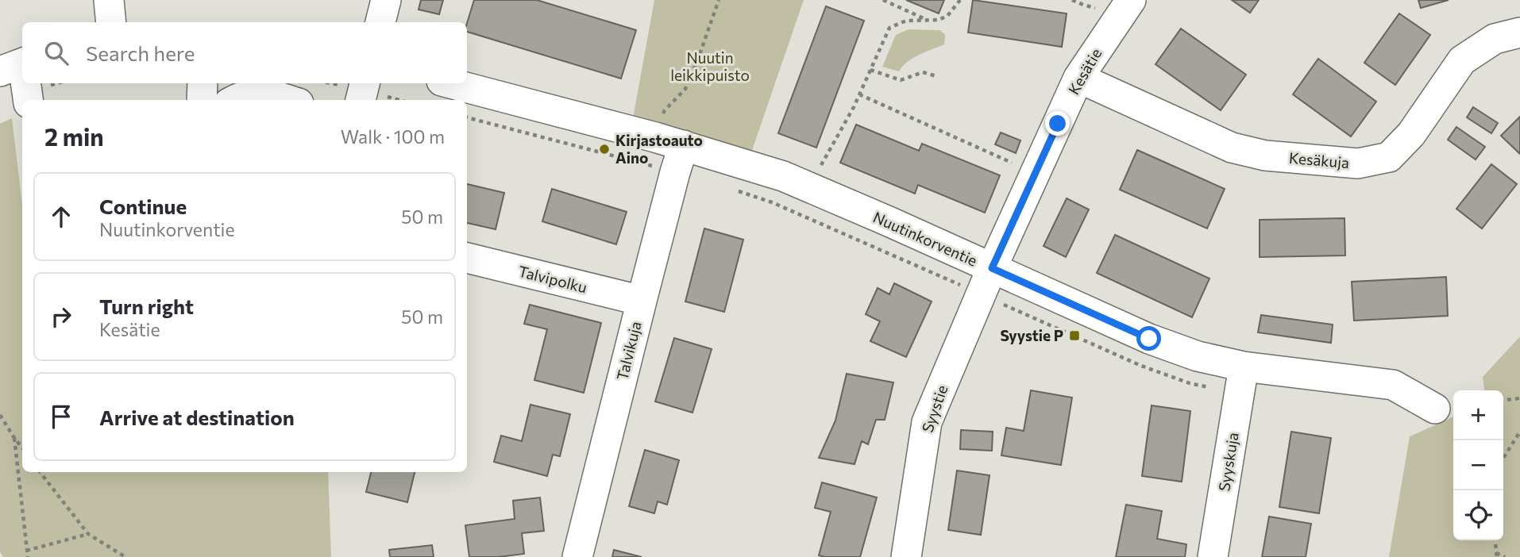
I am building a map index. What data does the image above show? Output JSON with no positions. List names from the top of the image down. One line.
{"streets":{"street":["Kesätie","Kesäkuja","Nuutinkorventie","Talvipolku","Talvikuja","Syystie","Syyskuja"]},"crossings":[["Kesätie","Kesäkuja"],["Kesätie","Nuutinkorventie"],["Kesätie","Syystie"],["Nuutinkorventie","Talvikuja"],["Nuutinkorventie","Syystie"],["Nuutinkorventie","Syyskuja"],["Talvipolku","Talvikuja"]],"parks":["Nuutin leikkipuisto"],"places":{"other":["Kirjastoauto Aino"],"transit":["Syystie P"]},"page":{"search":"Search here","heading":["2 min","Walk · 100 m"],"list":[["Continue","Nuutinkorventie","50 m"],["Turn right","Kesätie","50 m"],"Arrive at destination"],"map_buttons":["+","−"]}}
